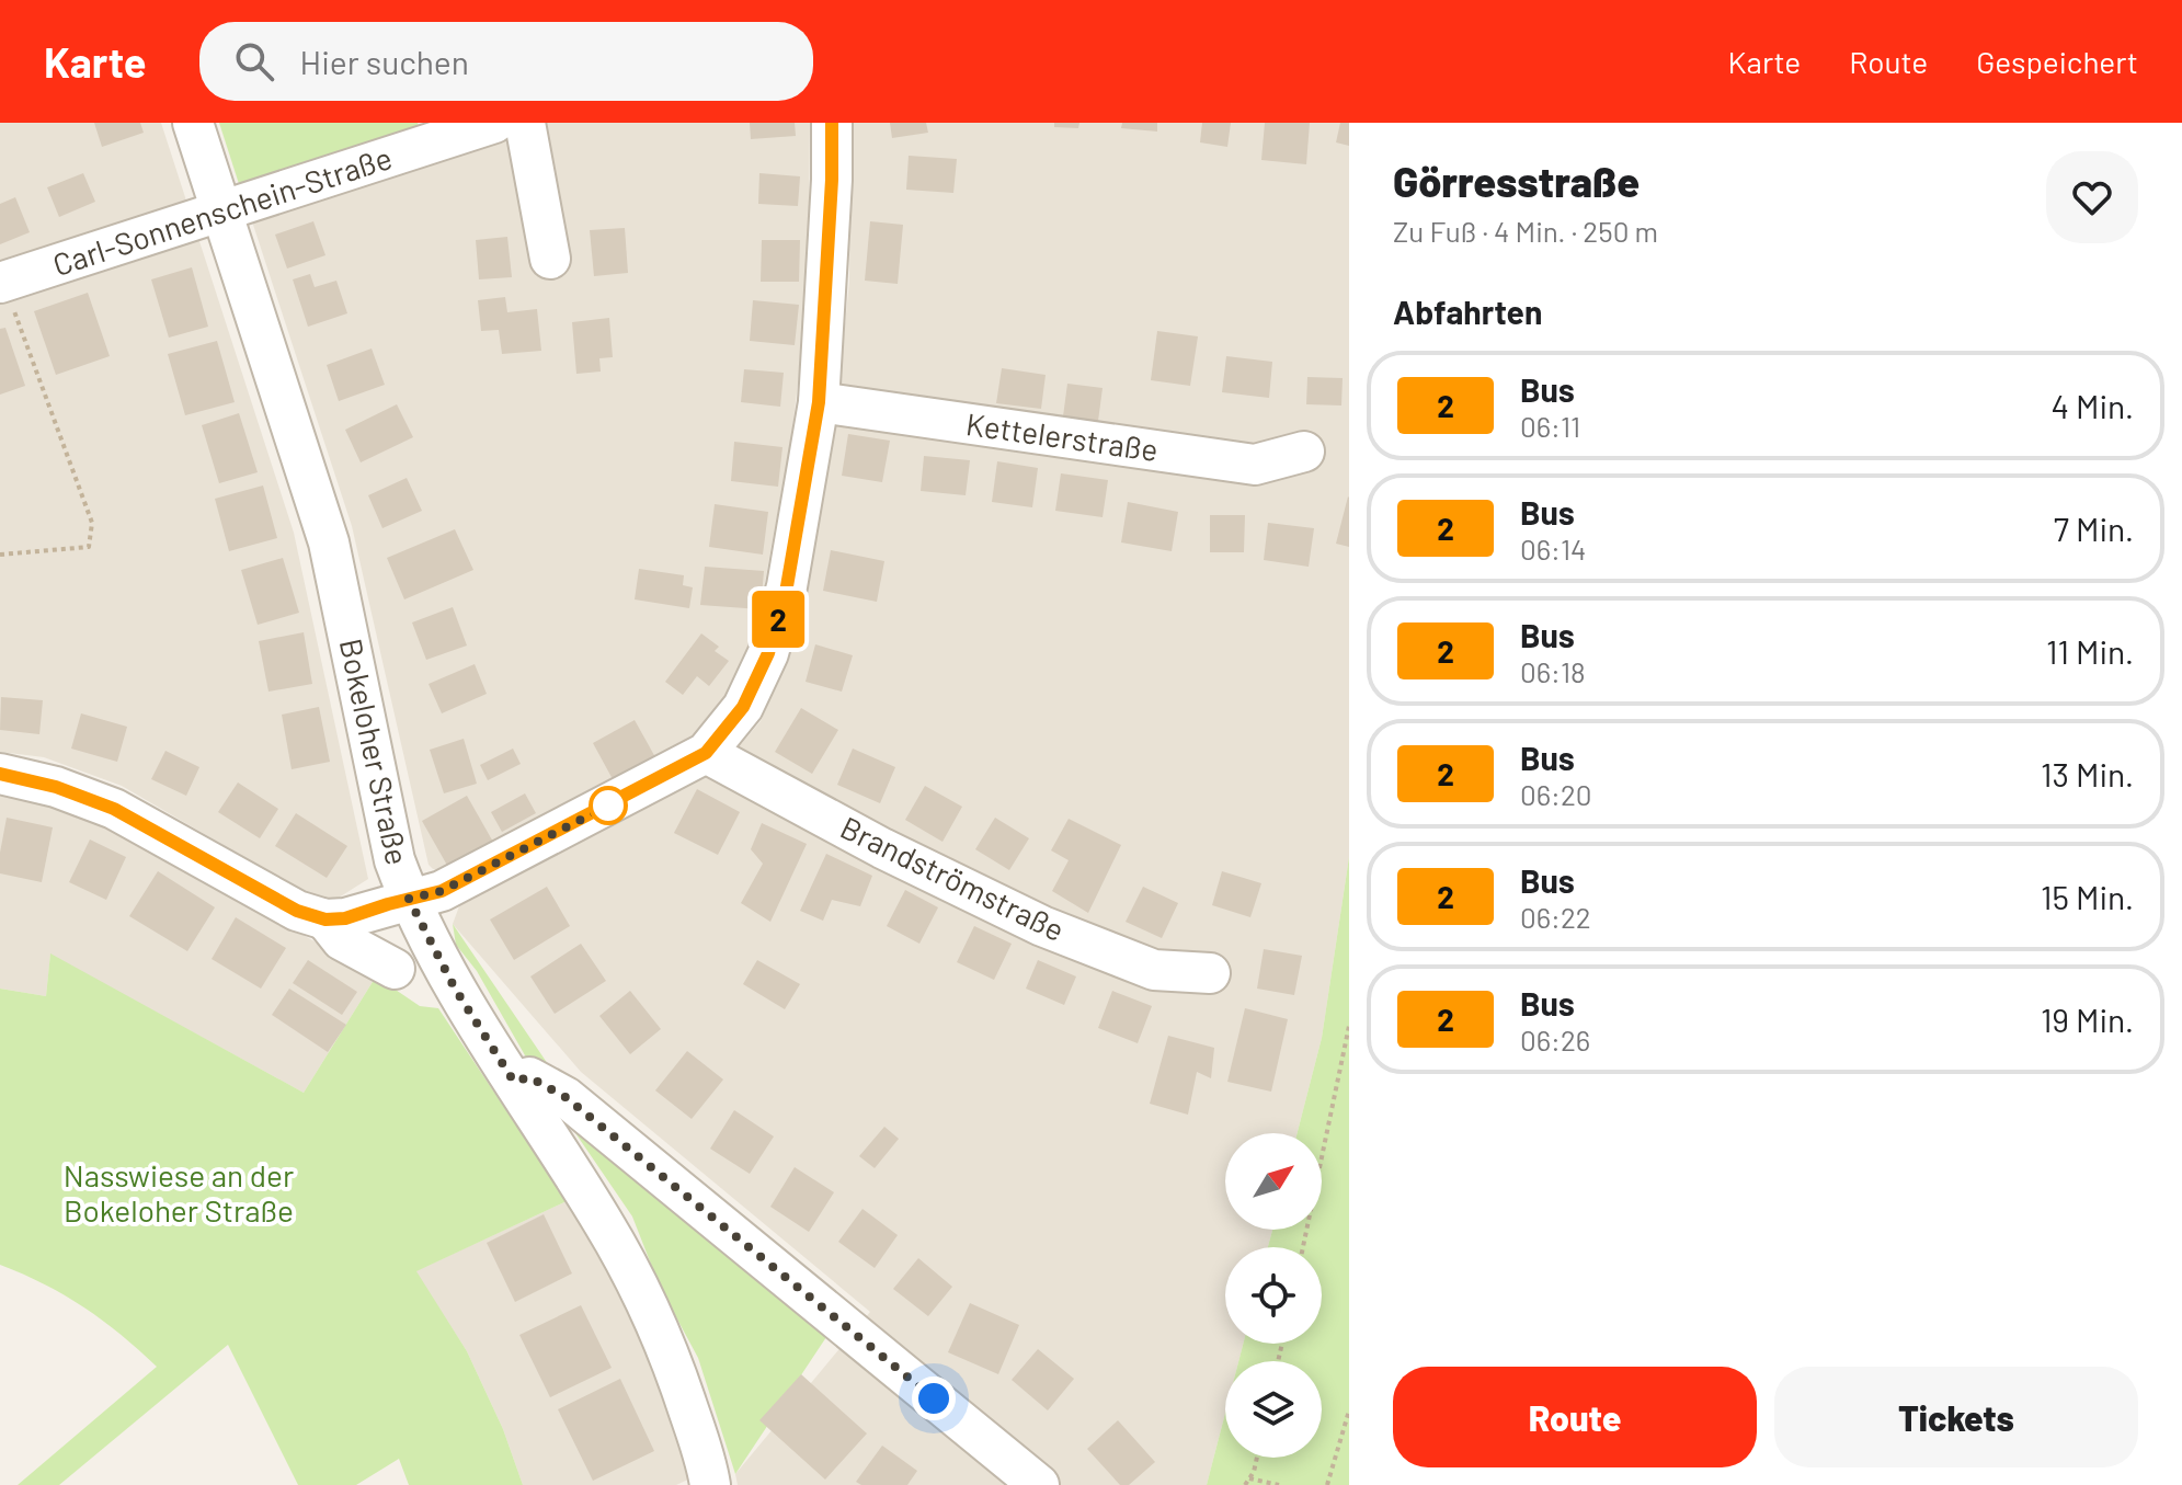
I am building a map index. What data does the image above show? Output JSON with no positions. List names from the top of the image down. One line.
{"streets":{"street":["Carl-Sonnenschein-Straße","Kettelerstraße","Bokeloher Straße","Brandströmstraße"]},"crossings":[["Carl-Sonnenschein-Straße","Bokeloher Straße"]],"parks":["Nasswiese an der Bokeloher Straße"],"lines":["bus line 2"],"north":"top right","page":{"header":"Karte","search":"Hier suchen","nav":["Karte","Route","Gespeichert"],"on_map":"2","heading":[["Görresstraße","Zu Fuß · 4 Min. · 250 m"],"Abfahrten"],"list":[{"mark":"2","name":"Bus","note":"06:11","value":"4 Min."},{"mark":"2","name":"Bus","note":"06:14","value":"7 Min."},{"mark":"2","name":"Bus","note":"06:18","value":"11 Min."},{"mark":"2","name":"Bus","note":"06:20","value":"13 Min."},{"mark":"2","name":"Bus","note":"06:22","value":"15 Min."},{"mark":"2","name":"Bus","note":"06:26","value":"19 Min."}],"buttons":["Route","Tickets"]}}
